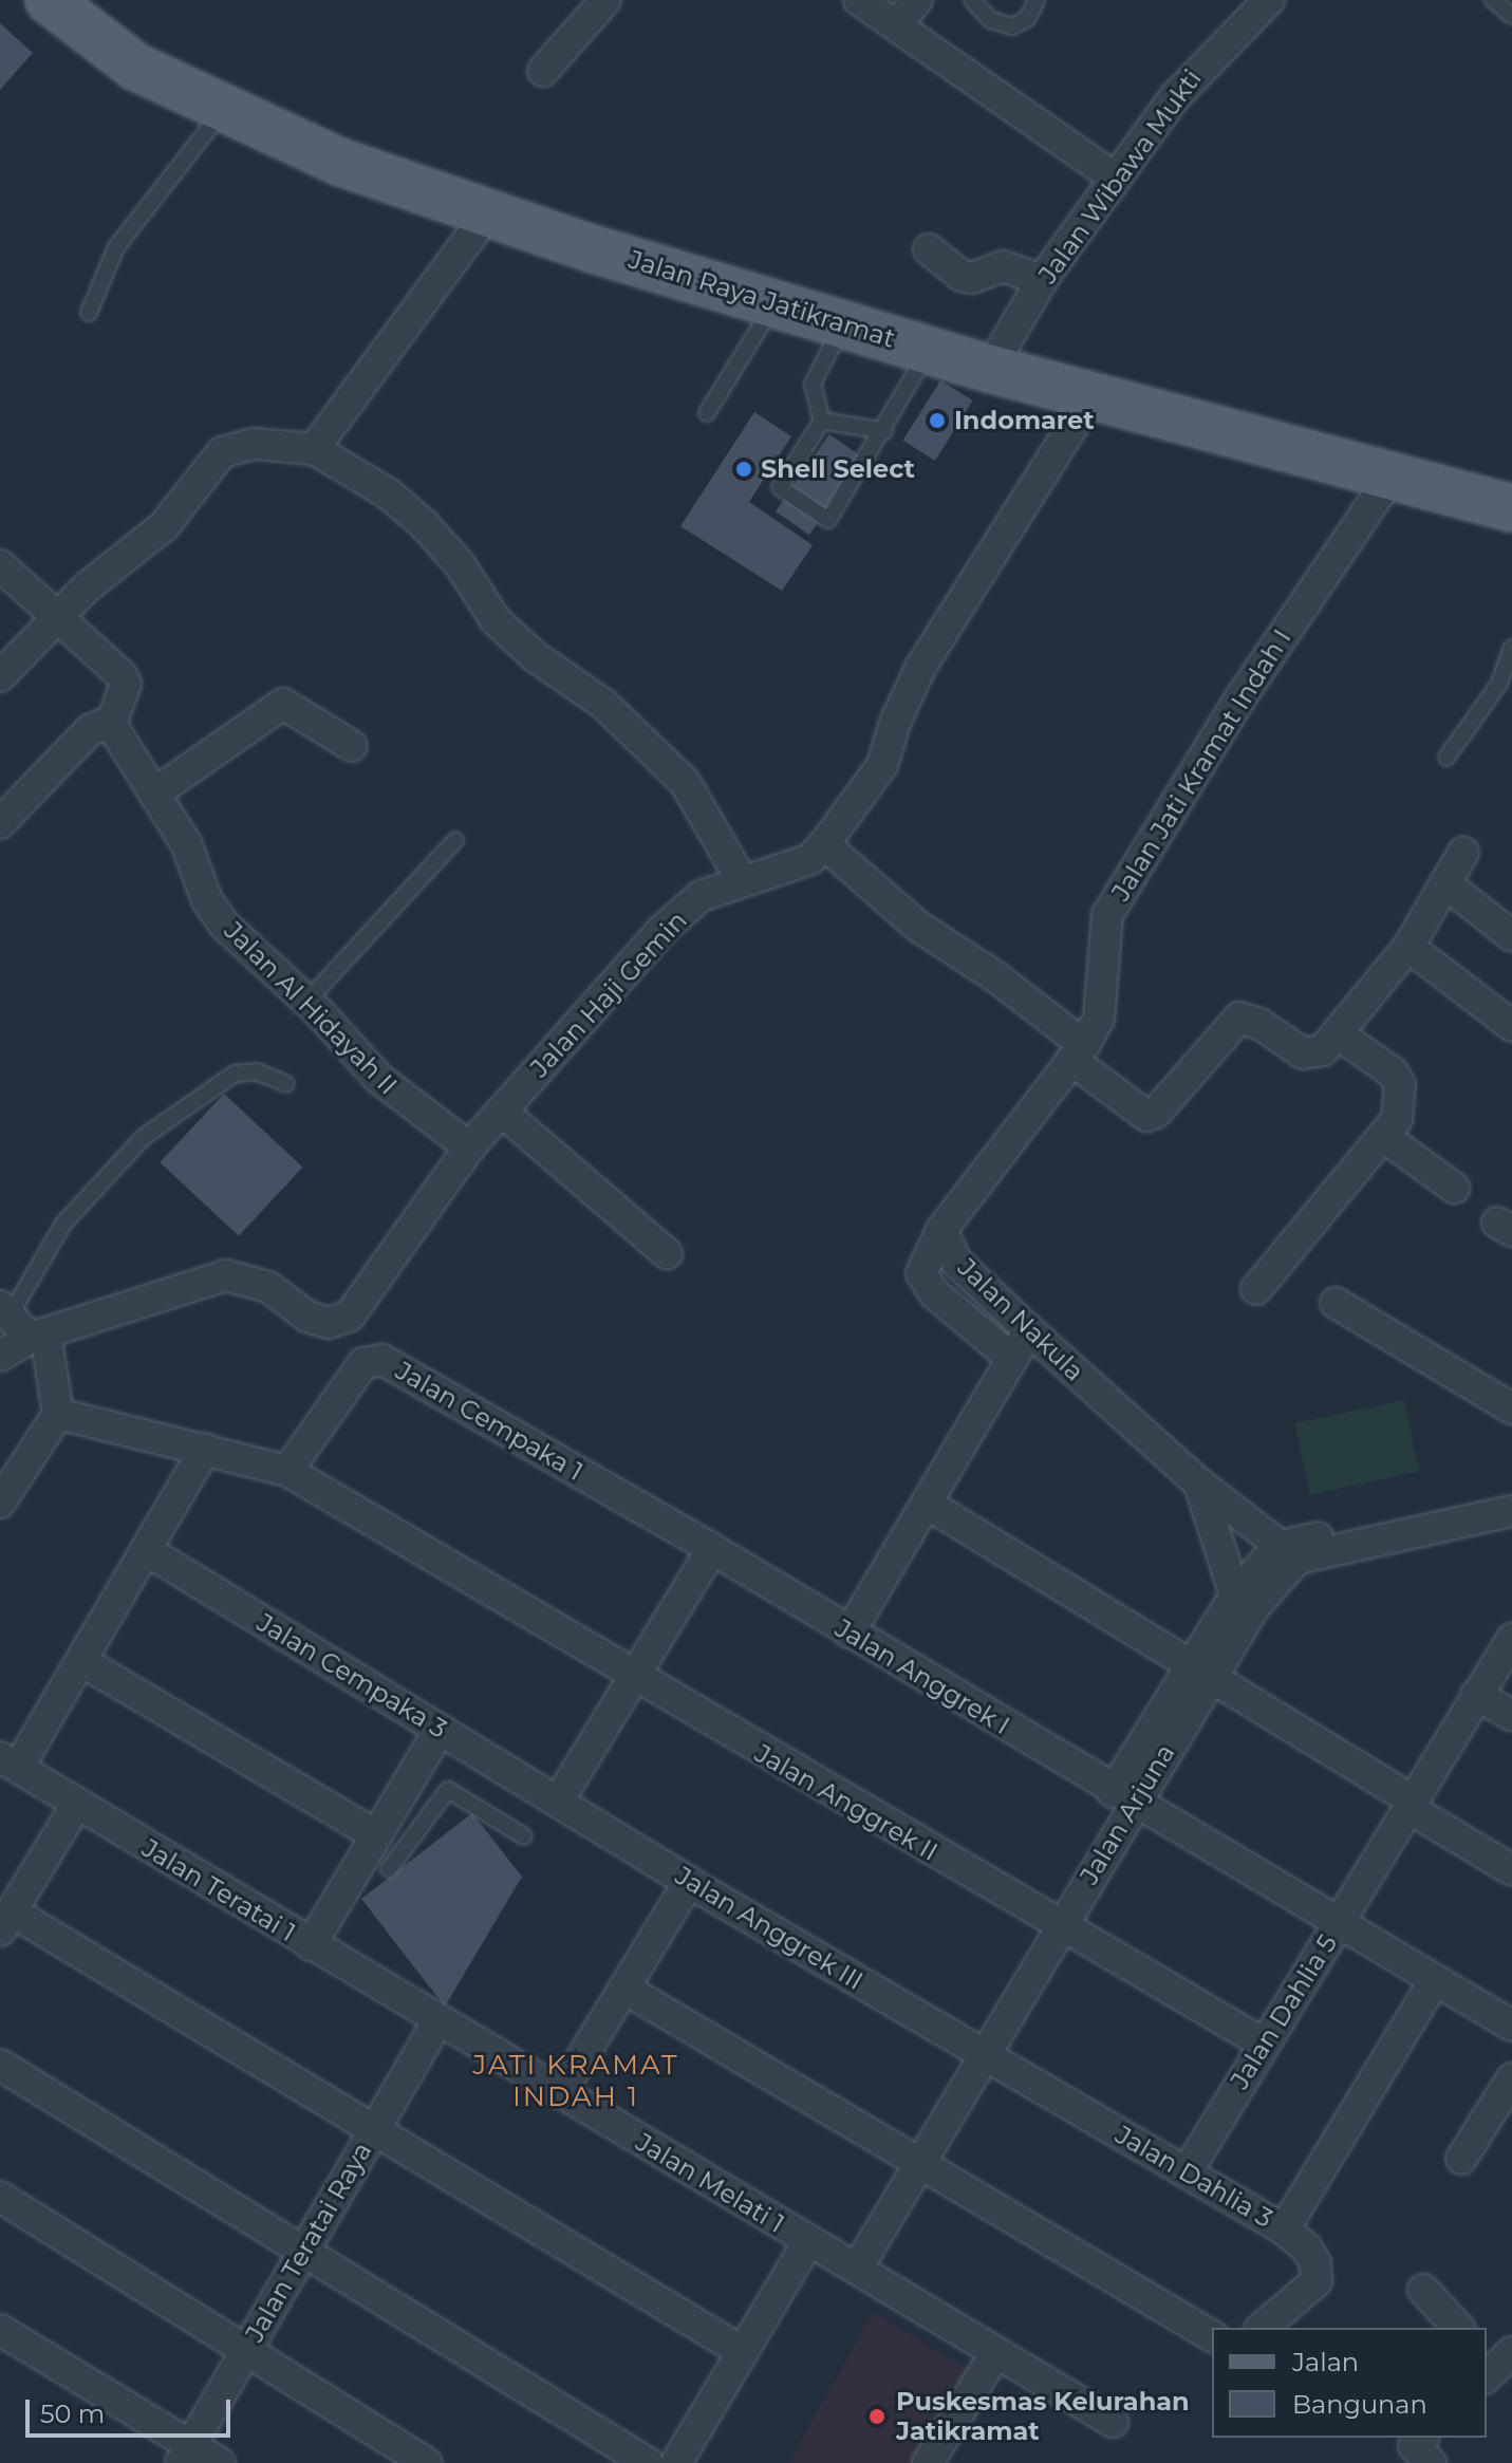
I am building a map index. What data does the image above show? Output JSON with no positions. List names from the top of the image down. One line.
{"streets":{"main road":["Jalan Raya Jatikramat"],"street":["Jalan Wibawa Mukti","Jalan Jati Kramat Indah I","Jalan Haji Gemin","Jalan Al Hidayah II","Jalan Nakula","Jalan Cempaka 1","Jalan Cempaka 3","Jalan Anggrek I","Jalan Anggrek II","Jalan Arjuna","Jalan Teratai 1","Jalan Anggrek III","Jalan Dahlia 5","Jalan Dahlia 3","Jalan Melati 1","Jalan Teratai Raya"]},"crossings":[["Jalan Wibawa Mukti","Jalan Raya Jatikramat"],["Jalan Raya Jatikramat","Jalan Jati Kramat Indah I"],["Jalan Raya Jatikramat","Jalan Haji Gemin"],["Jalan Jati Kramat Indah I","Jalan Nakula"],["Jalan Haji Gemin","Jalan Al Hidayah II"],["Jalan Nakula","Jalan Arjuna"],["Jalan Cempaka 1","Jalan Anggrek I"],["Jalan Cempaka 1","Jalan Anggrek II"],["Jalan Cempaka 3","Jalan Anggrek III"],["Jalan Anggrek I","Jalan Arjuna"],["Jalan Anggrek I","Jalan Dahlia 5"],["Jalan Anggrek II","Jalan Arjuna"],["Jalan Anggrek II","Jalan Dahlia 5"],["Jalan Arjuna","Jalan Anggrek III"],["Jalan Arjuna","Jalan Dahlia 5"],["Jalan Arjuna","Jalan Dahlia 3"],["Jalan Arjuna","Jalan Melati 1"],["Jalan Teratai 1","Jalan Melati 1"],["Jalan Teratai 1","Jalan Teratai Raya"],["Jalan Anggrek III","Jalan Dahlia 3"],["Jalan Dahlia 5","Jalan Dahlia 3"],["Jalan Melati 1","Jalan Teratai Raya"]],"districts":["JATI KRAMAT INDAH 1"],"places":["Indomaret","Shell Select","Puskesmas Kelurahan Jatikramat"],"legend":["Jalan","Bangunan"],"scale_bar":"50 m"}
